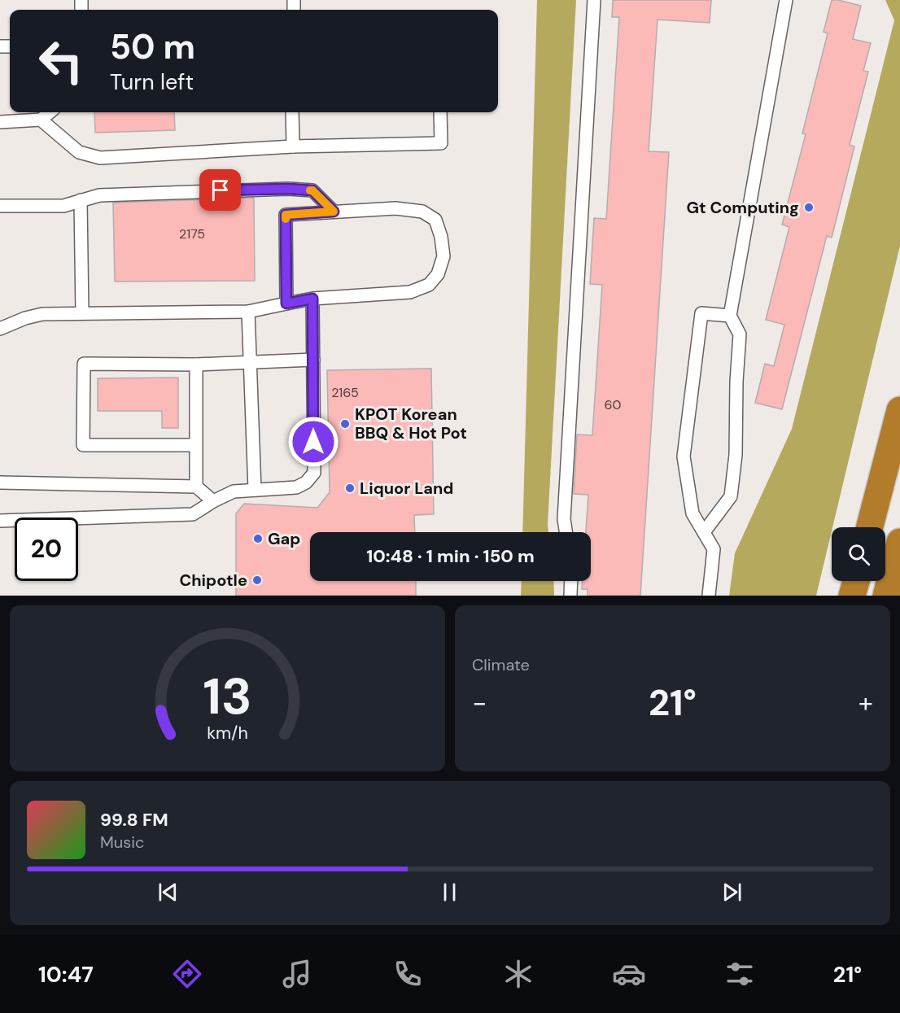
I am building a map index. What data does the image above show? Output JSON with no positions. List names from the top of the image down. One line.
{"places":["Gt Computing","KPOT Korean BBQ & Hot Pot","Liquor Land","Gap","Chipotle"],"house_numbers":["2175","2165","60"],"page":{"turn":["50 m","Turn left"],"limit":"20","trip":"10:48 · 1 min · 150 m","tile":"Climate","heat":["−","21°","+"],"song":["99.8 FM","Music"],"tabs":["10:47","21°"],"gauge":["13","km/h"]}}
